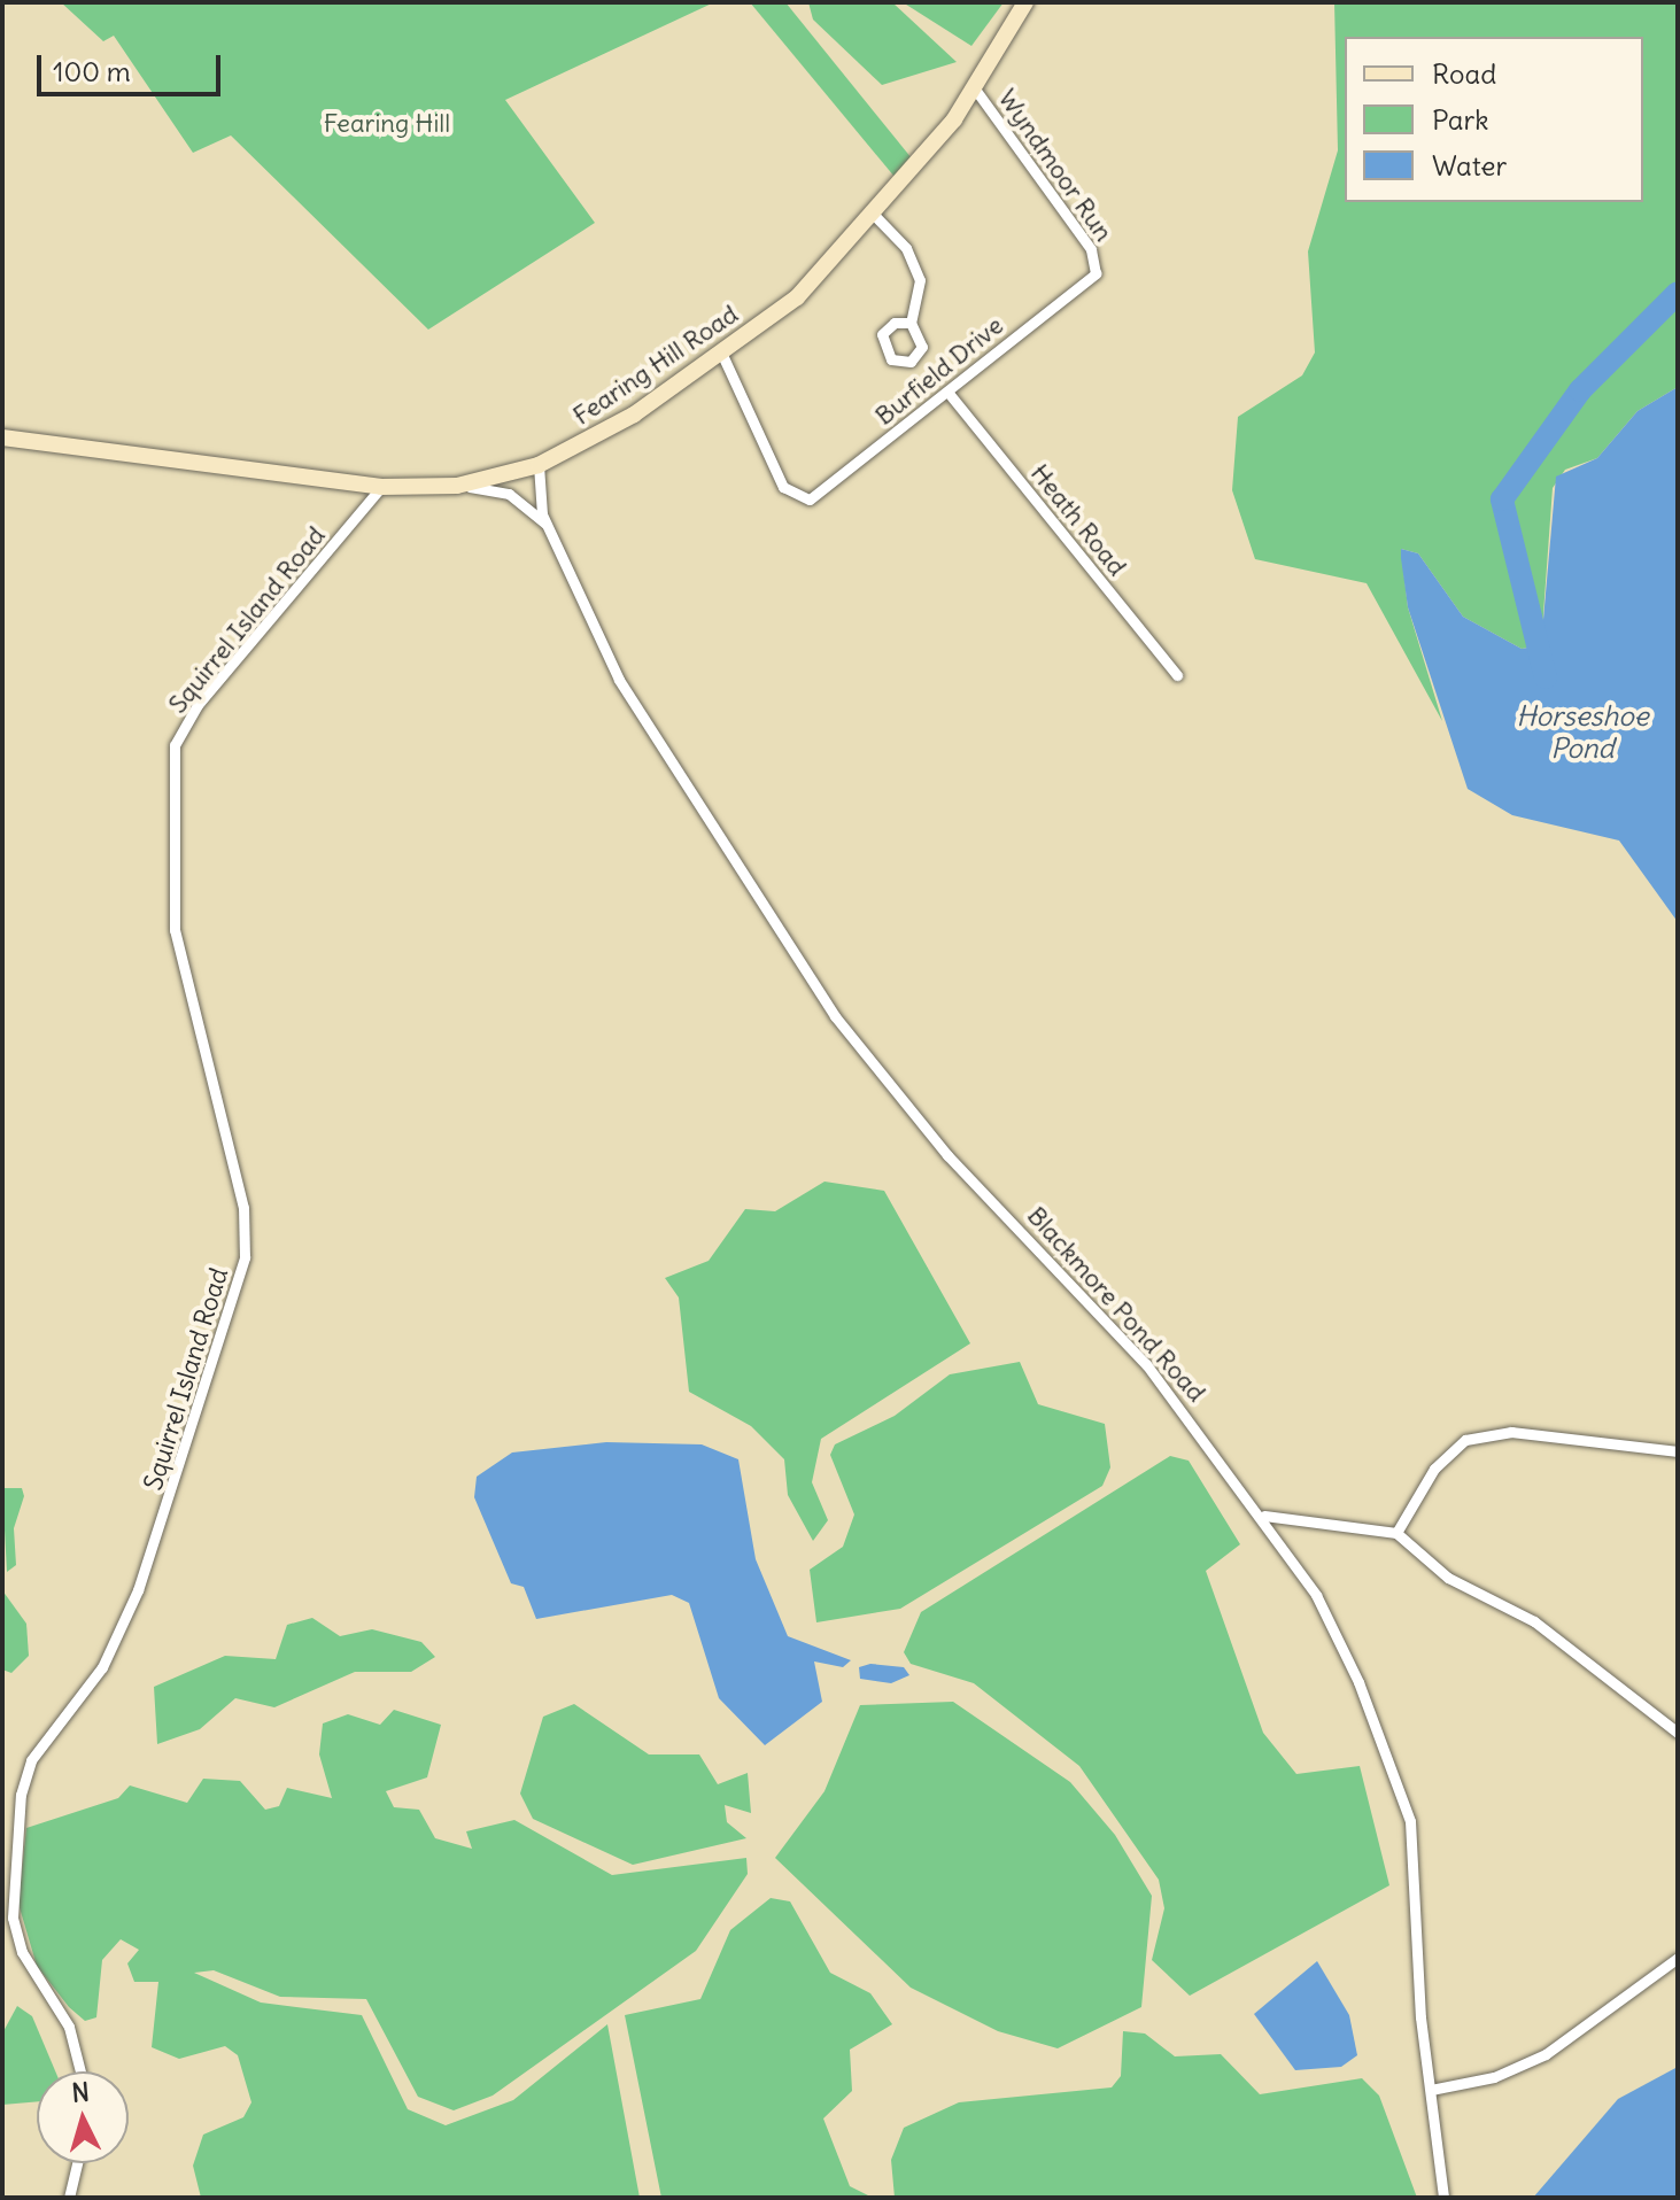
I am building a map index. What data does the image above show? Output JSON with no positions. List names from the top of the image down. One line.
{"streets":{"main road":["Fearing Hill Road"],"street":["Wyndmoor Run","Burfield Drive","Heath Road","Squirrel Island Road","Blackmore Pond Road"]},"crossings":[["Wyndmoor Run","Fearing Hill Road"],["Wyndmoor Run","Burfield Drive"],["Fearing Hill Road","Burfield Drive"],["Fearing Hill Road","Squirrel Island Road"],["Fearing Hill Road","Blackmore Pond Road"],["Burfield Drive","Heath Road"]],"water":["Horseshoe Pond"],"parks":["Fearing Hill"],"legend":["Road","Park","Water"],"scale_bar":"100 m","north":"top"}
